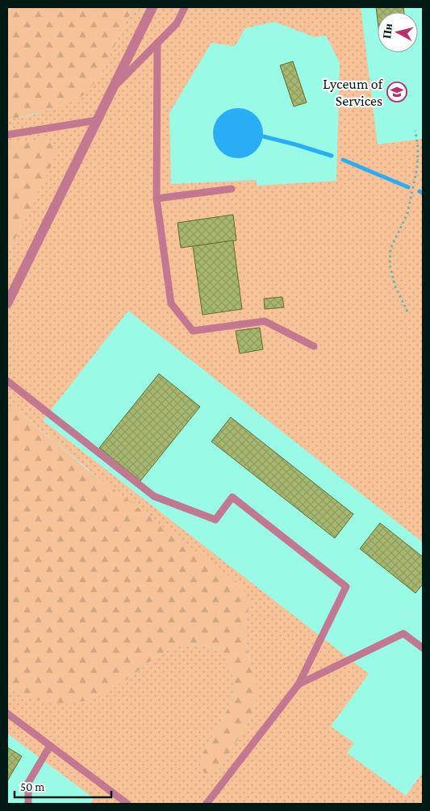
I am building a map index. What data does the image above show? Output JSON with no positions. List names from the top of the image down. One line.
{"places":{"school or university":["Lyceum of Services"]},"scale_bar":"50 m","north":"left"}
